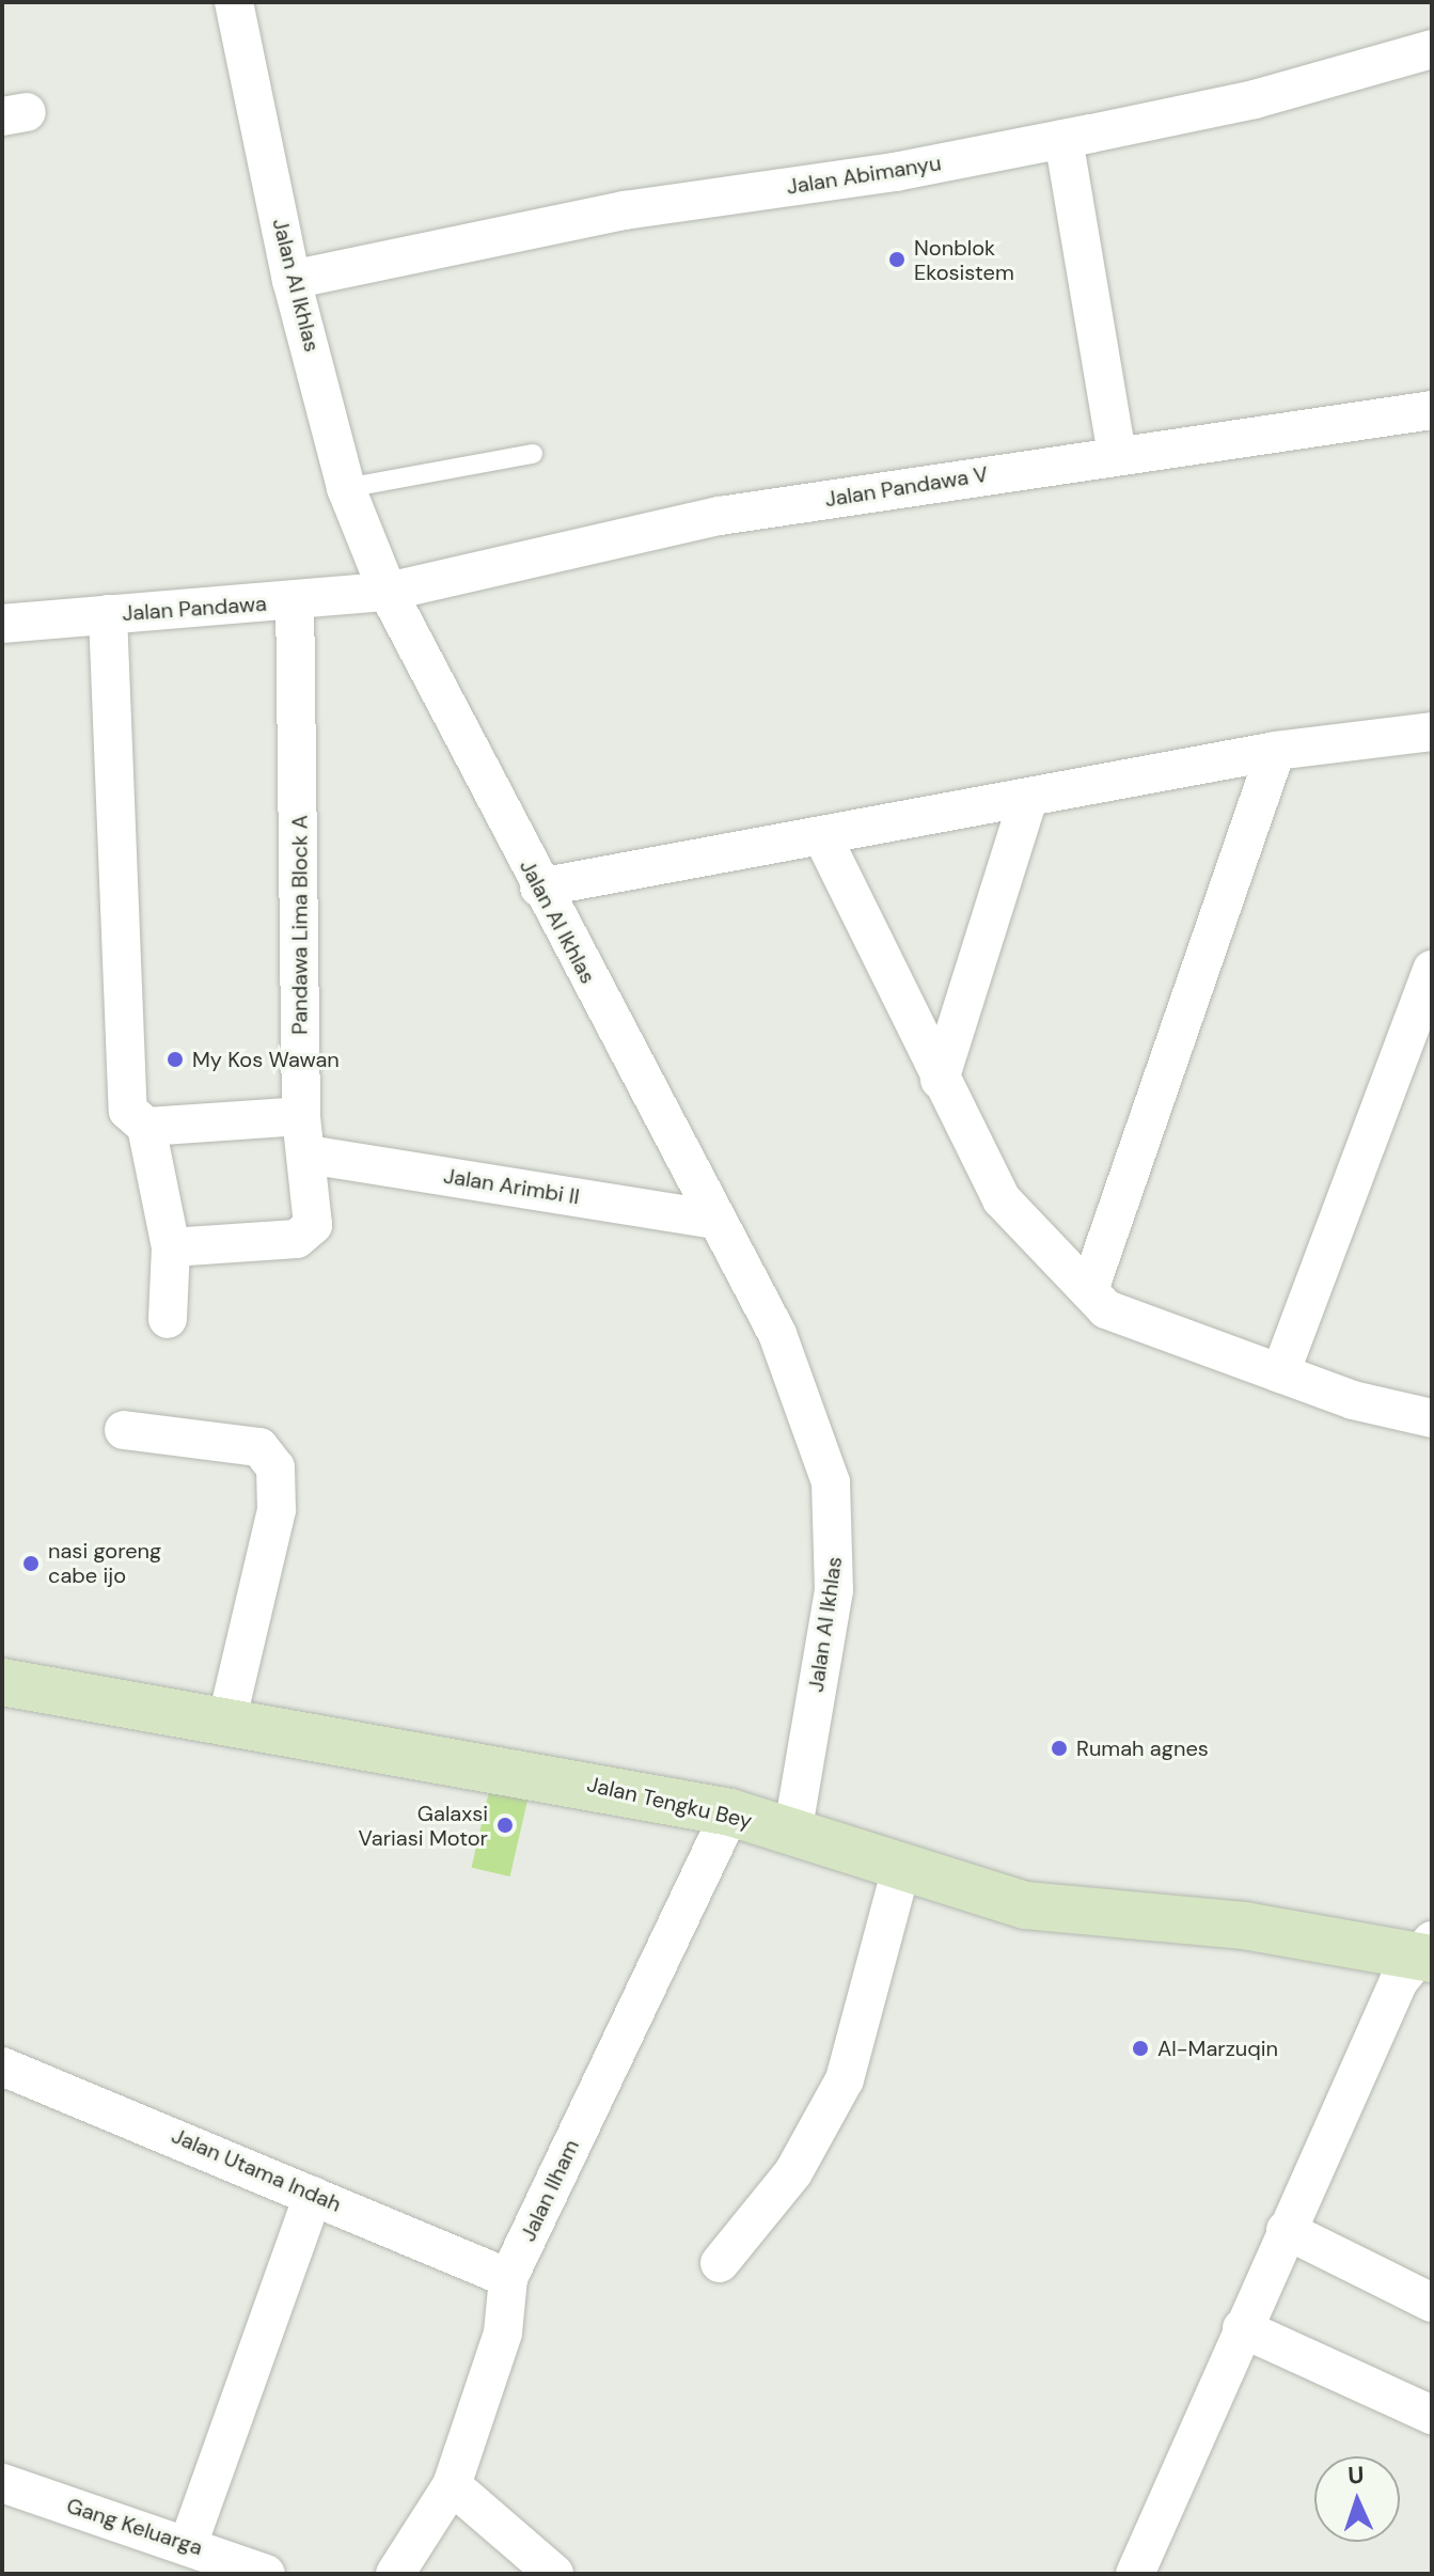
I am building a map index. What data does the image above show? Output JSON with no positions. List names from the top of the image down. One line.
{"streets":{"main road":["Jalan Tengku Bey"],"street":["Jalan Abimanyu","Jalan Al Ikhlas","Jalan Pandawa V","Jalan Pandawa","Pandawa Lima Block A","Jalan Arimbi II","Jalan Utama Indah","Jalan Ilham","Gang Keluarga"]},"crossings":[["Jalan Abimanyu","Jalan Al Ikhlas"],["Jalan Al Ikhlas","Jalan Pandawa V"],["Jalan Al Ikhlas","Jalan Pandawa"],["Jalan Al Ikhlas","Jalan Arimbi II"],["Jalan Al Ikhlas","Jalan Tengku Bey"],["Jalan Pandawa V","Jalan Pandawa"],["Jalan Pandawa","Pandawa Lima Block A"],["Pandawa Lima Block A","Jalan Arimbi II"],["Jalan Tengku Bey","Jalan Ilham"],["Jalan Utama Indah","Jalan Ilham"]],"places":["Nonblok Ekosistem","My Kos Wawan","nasi goreng cabe ijo","Rumah agnes","Galaxsi Variasi Motor","Al-Marzuqin"],"north":"top"}
